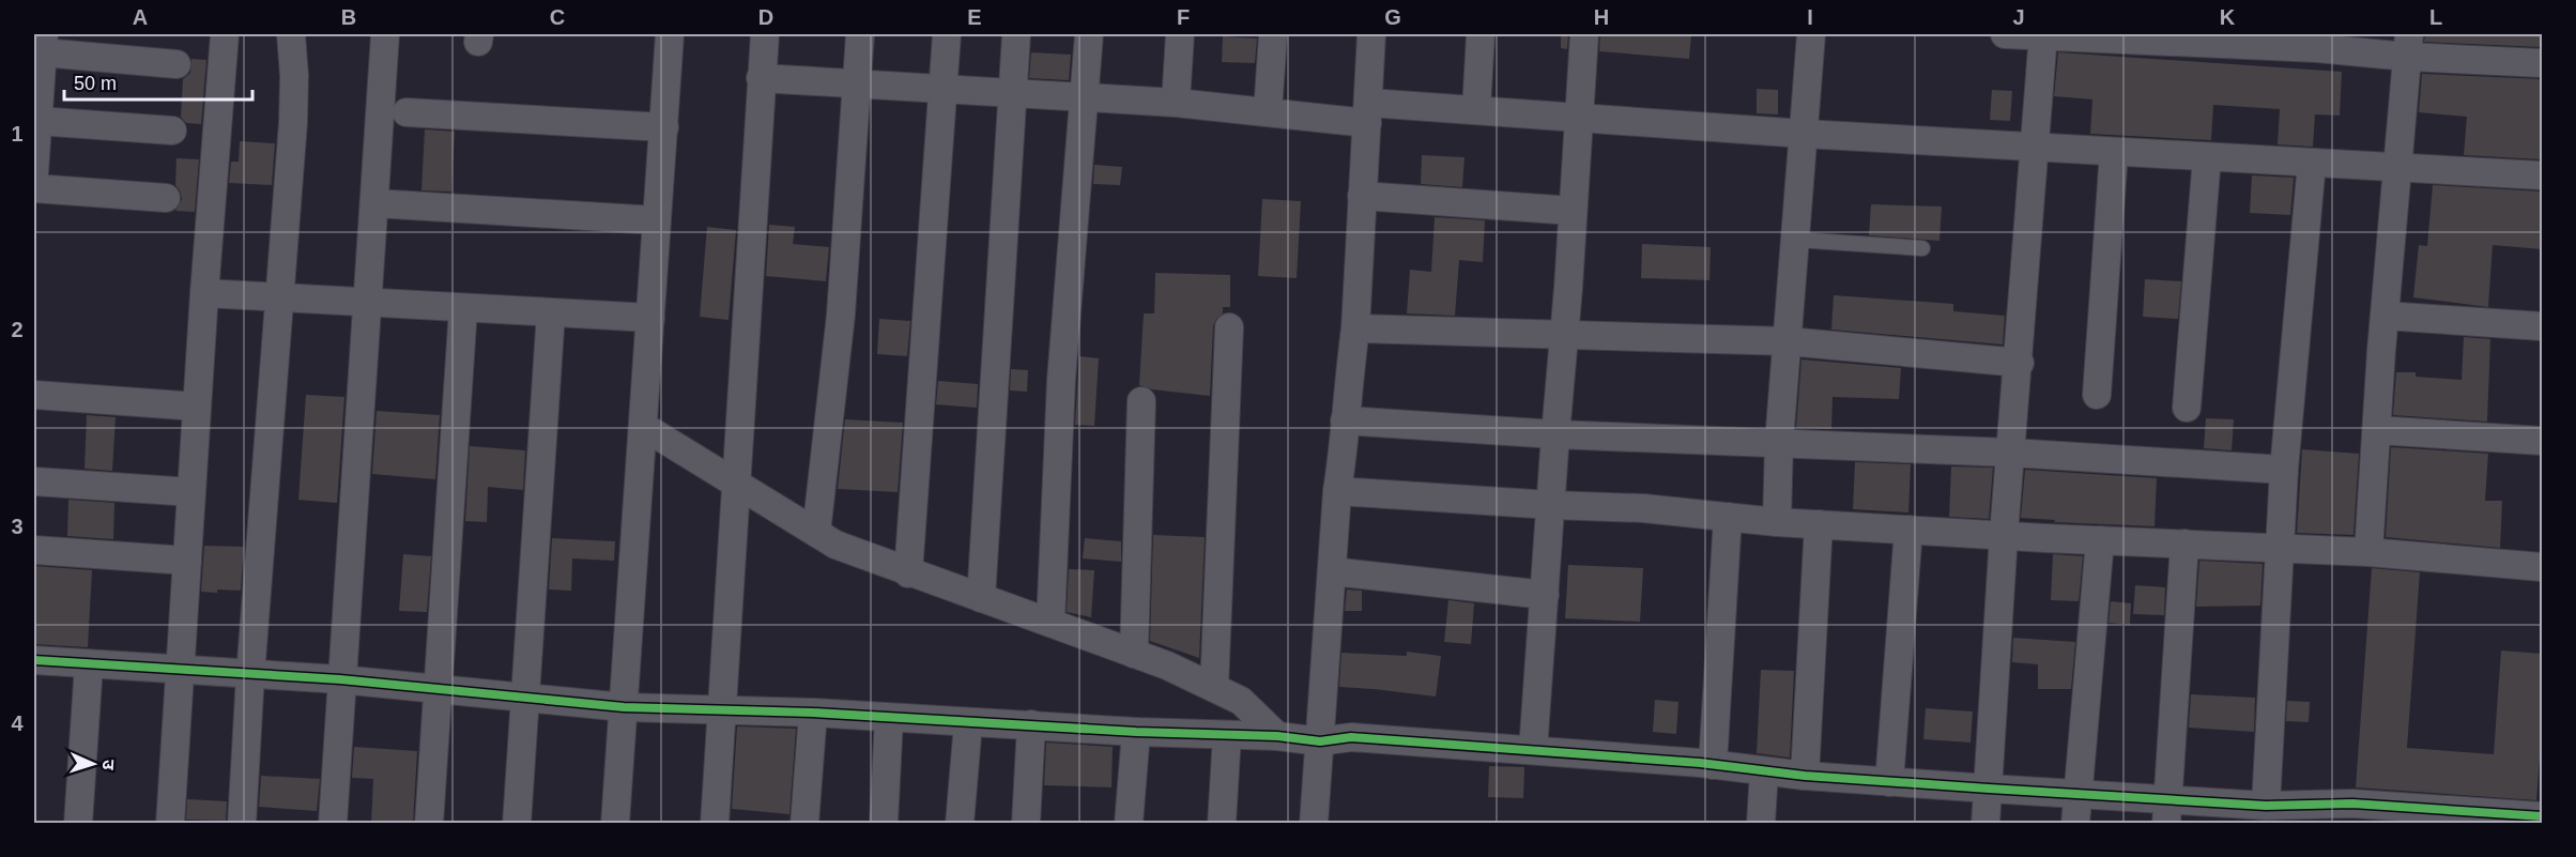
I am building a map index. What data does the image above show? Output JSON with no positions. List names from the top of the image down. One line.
{"scale_bar":"50 m","north":"right","grid":{"columns":["A","B","C","D","E","F","G","H","I","J","K","L"],"rows":["1","2","3","4"]}}
